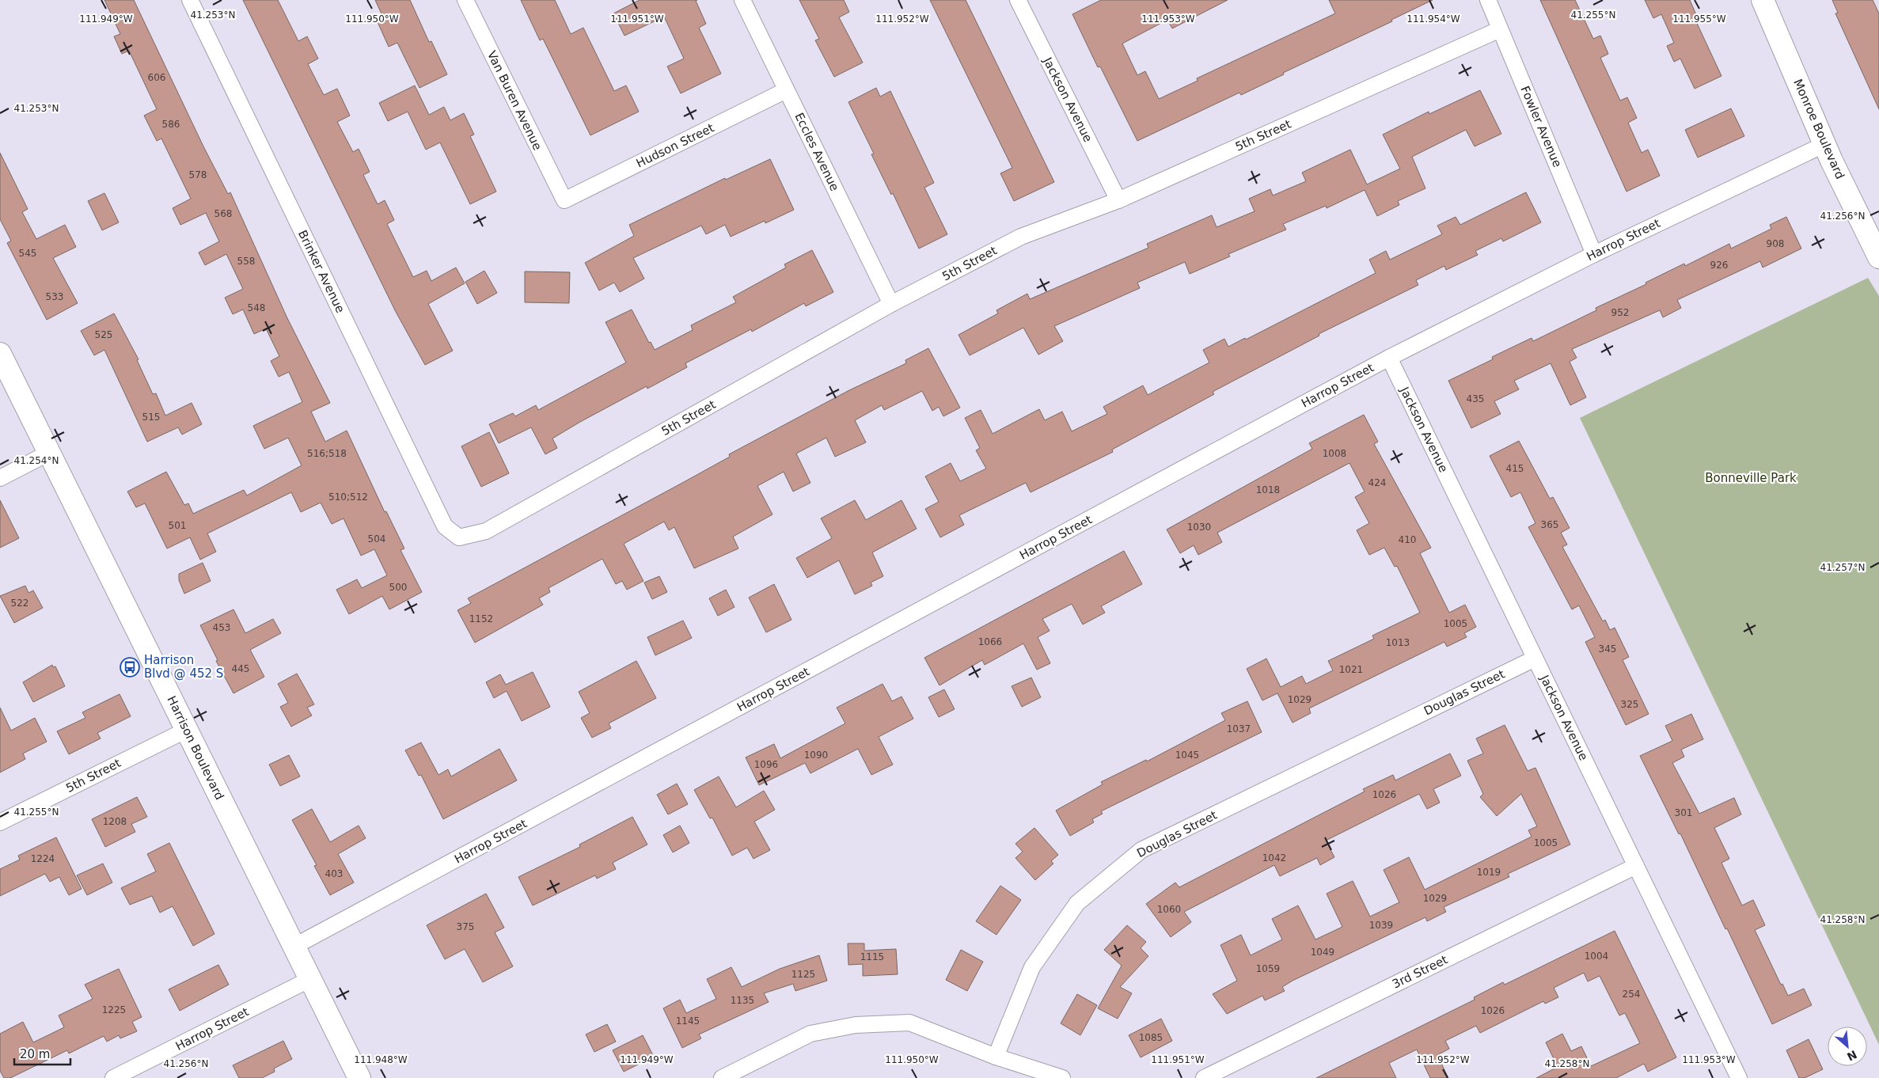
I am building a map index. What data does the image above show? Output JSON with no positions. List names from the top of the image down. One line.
{"streets":{"main road":["Monroe Boulevard","Harrison Boulevard"],"street":["Jackson Avenue","Van Buren Avenue","Fowler Avenue","5th Street","Hudson Street","Eccles Avenue","Harrop Street","Brinker Avenue","Douglas Street","3rd Street"]},"crossings":[["Jackson Avenue","5th Street"],["Jackson Avenue","Harrop Street"],["Jackson Avenue","Douglas Street"],["Jackson Avenue","3rd Street"],["Van Buren Avenue","Hudson Street"],["Fowler Avenue","5th Street"],["Fowler Avenue","Harrop Street"],["Monroe Boulevard","Harrop Street"],["5th Street","Eccles Avenue"],["5th Street","Brinker Avenue"],["5th Street","Harrison Boulevard"],["Hudson Street","Eccles Avenue"],["Harrop Street","Harrison Boulevard"]],"parks":["Bonneville Park"],"places":{"bus stop":["Harrison Blvd @ 452 S"]},"house_numbers":["606","586","578","568","908","545","558","926","533","548","952","525","435","515","516;518","1008","415","424","1018","510;512","365","501","1030","504","410","500","522","1152","1005","453","1066","1013","345","445","1021","1029","325","1037","1090","1045","1096","1026","301","1208","1005","1042","1224","1019","403","1029","1060","1039","375","1049","1004","1115","1059","1125","254","1135","1225","1026","1145","1085"],"scale_bar":"20 m","north":"bottom right","coordinates":["41.253°N","41.255°N","111.949°W","111.950°W","111.951°W","111.952°W","111.953°W","111.954°W","111.955°W","41.256°N","41.254°N","41.257°N","41.258°N","111.948°W"]}
